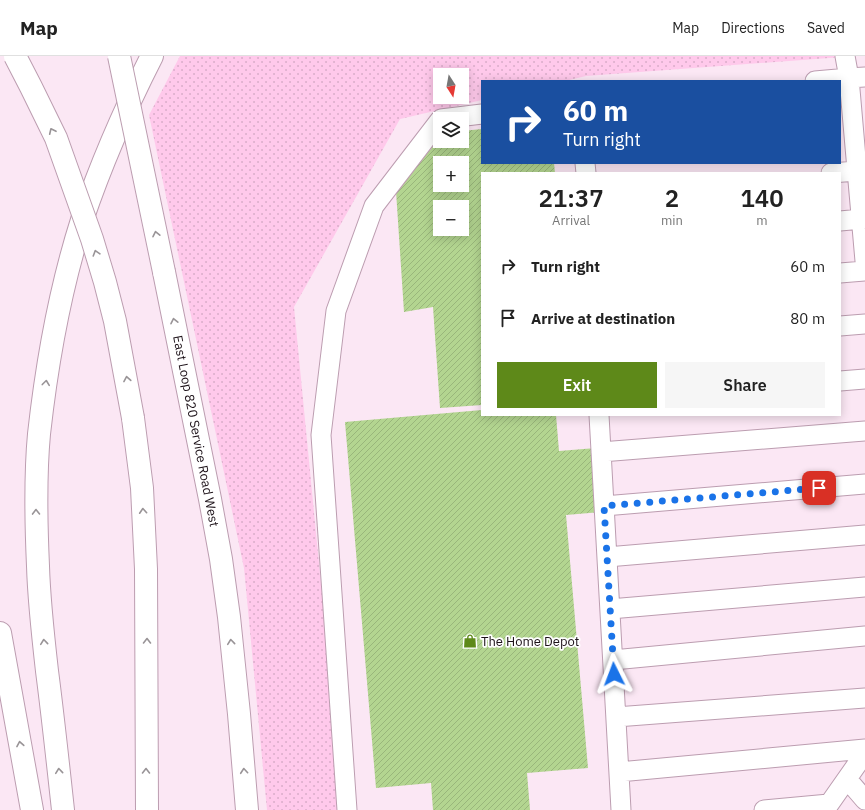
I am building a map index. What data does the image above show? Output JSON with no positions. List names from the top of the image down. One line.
{"streets":{"main road":["East Loop 820 Service Road West"]},"places":{"shop":["The Home Depot"]},"north":"bottom","page":{"header":"Map","nav":["Map","Directions","Saved"],"map_buttons":["+","−"],"turn":["60 m","Turn right"],"eta":["21:37","Arrival","2","min","140","m"],"list":[{"name":"Turn right","value":"60 m"},{"name":"Arrive at destination","value":"80 m"}],"buttons":["Exit","Share"]}}
